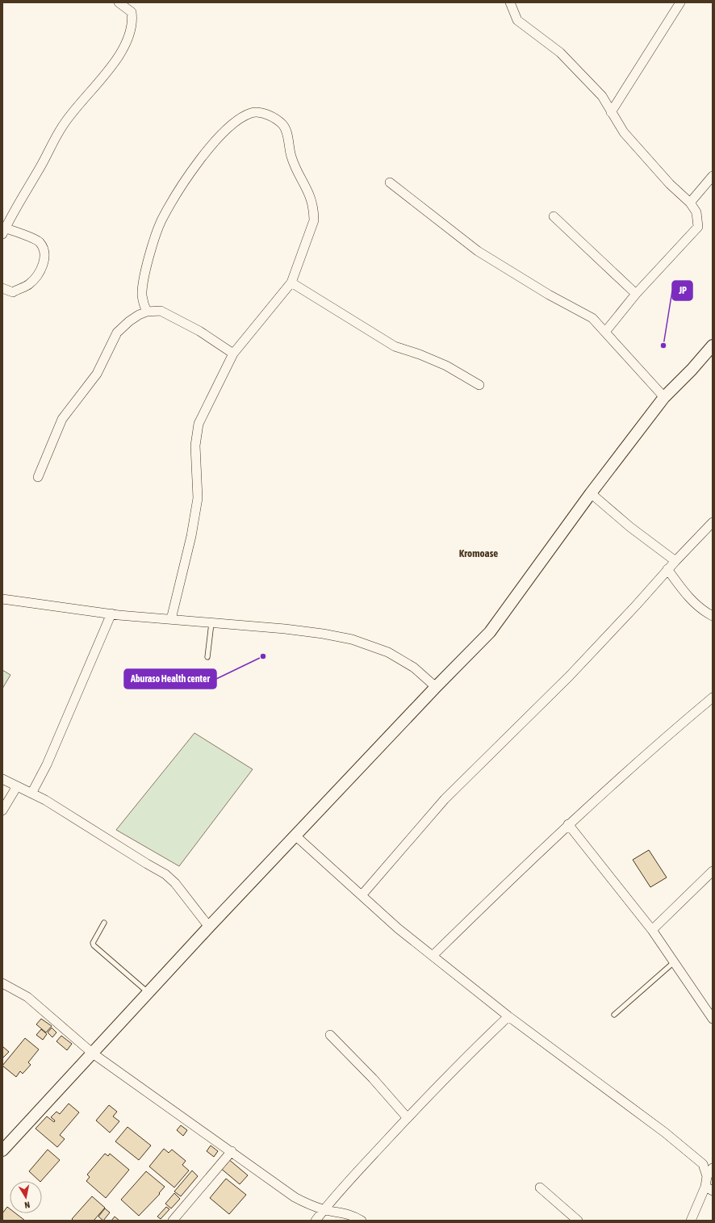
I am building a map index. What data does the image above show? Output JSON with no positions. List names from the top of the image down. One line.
{"districts":["Kromoase"],"places":["JP","Aburaso Health center"],"north":"bottom"}
